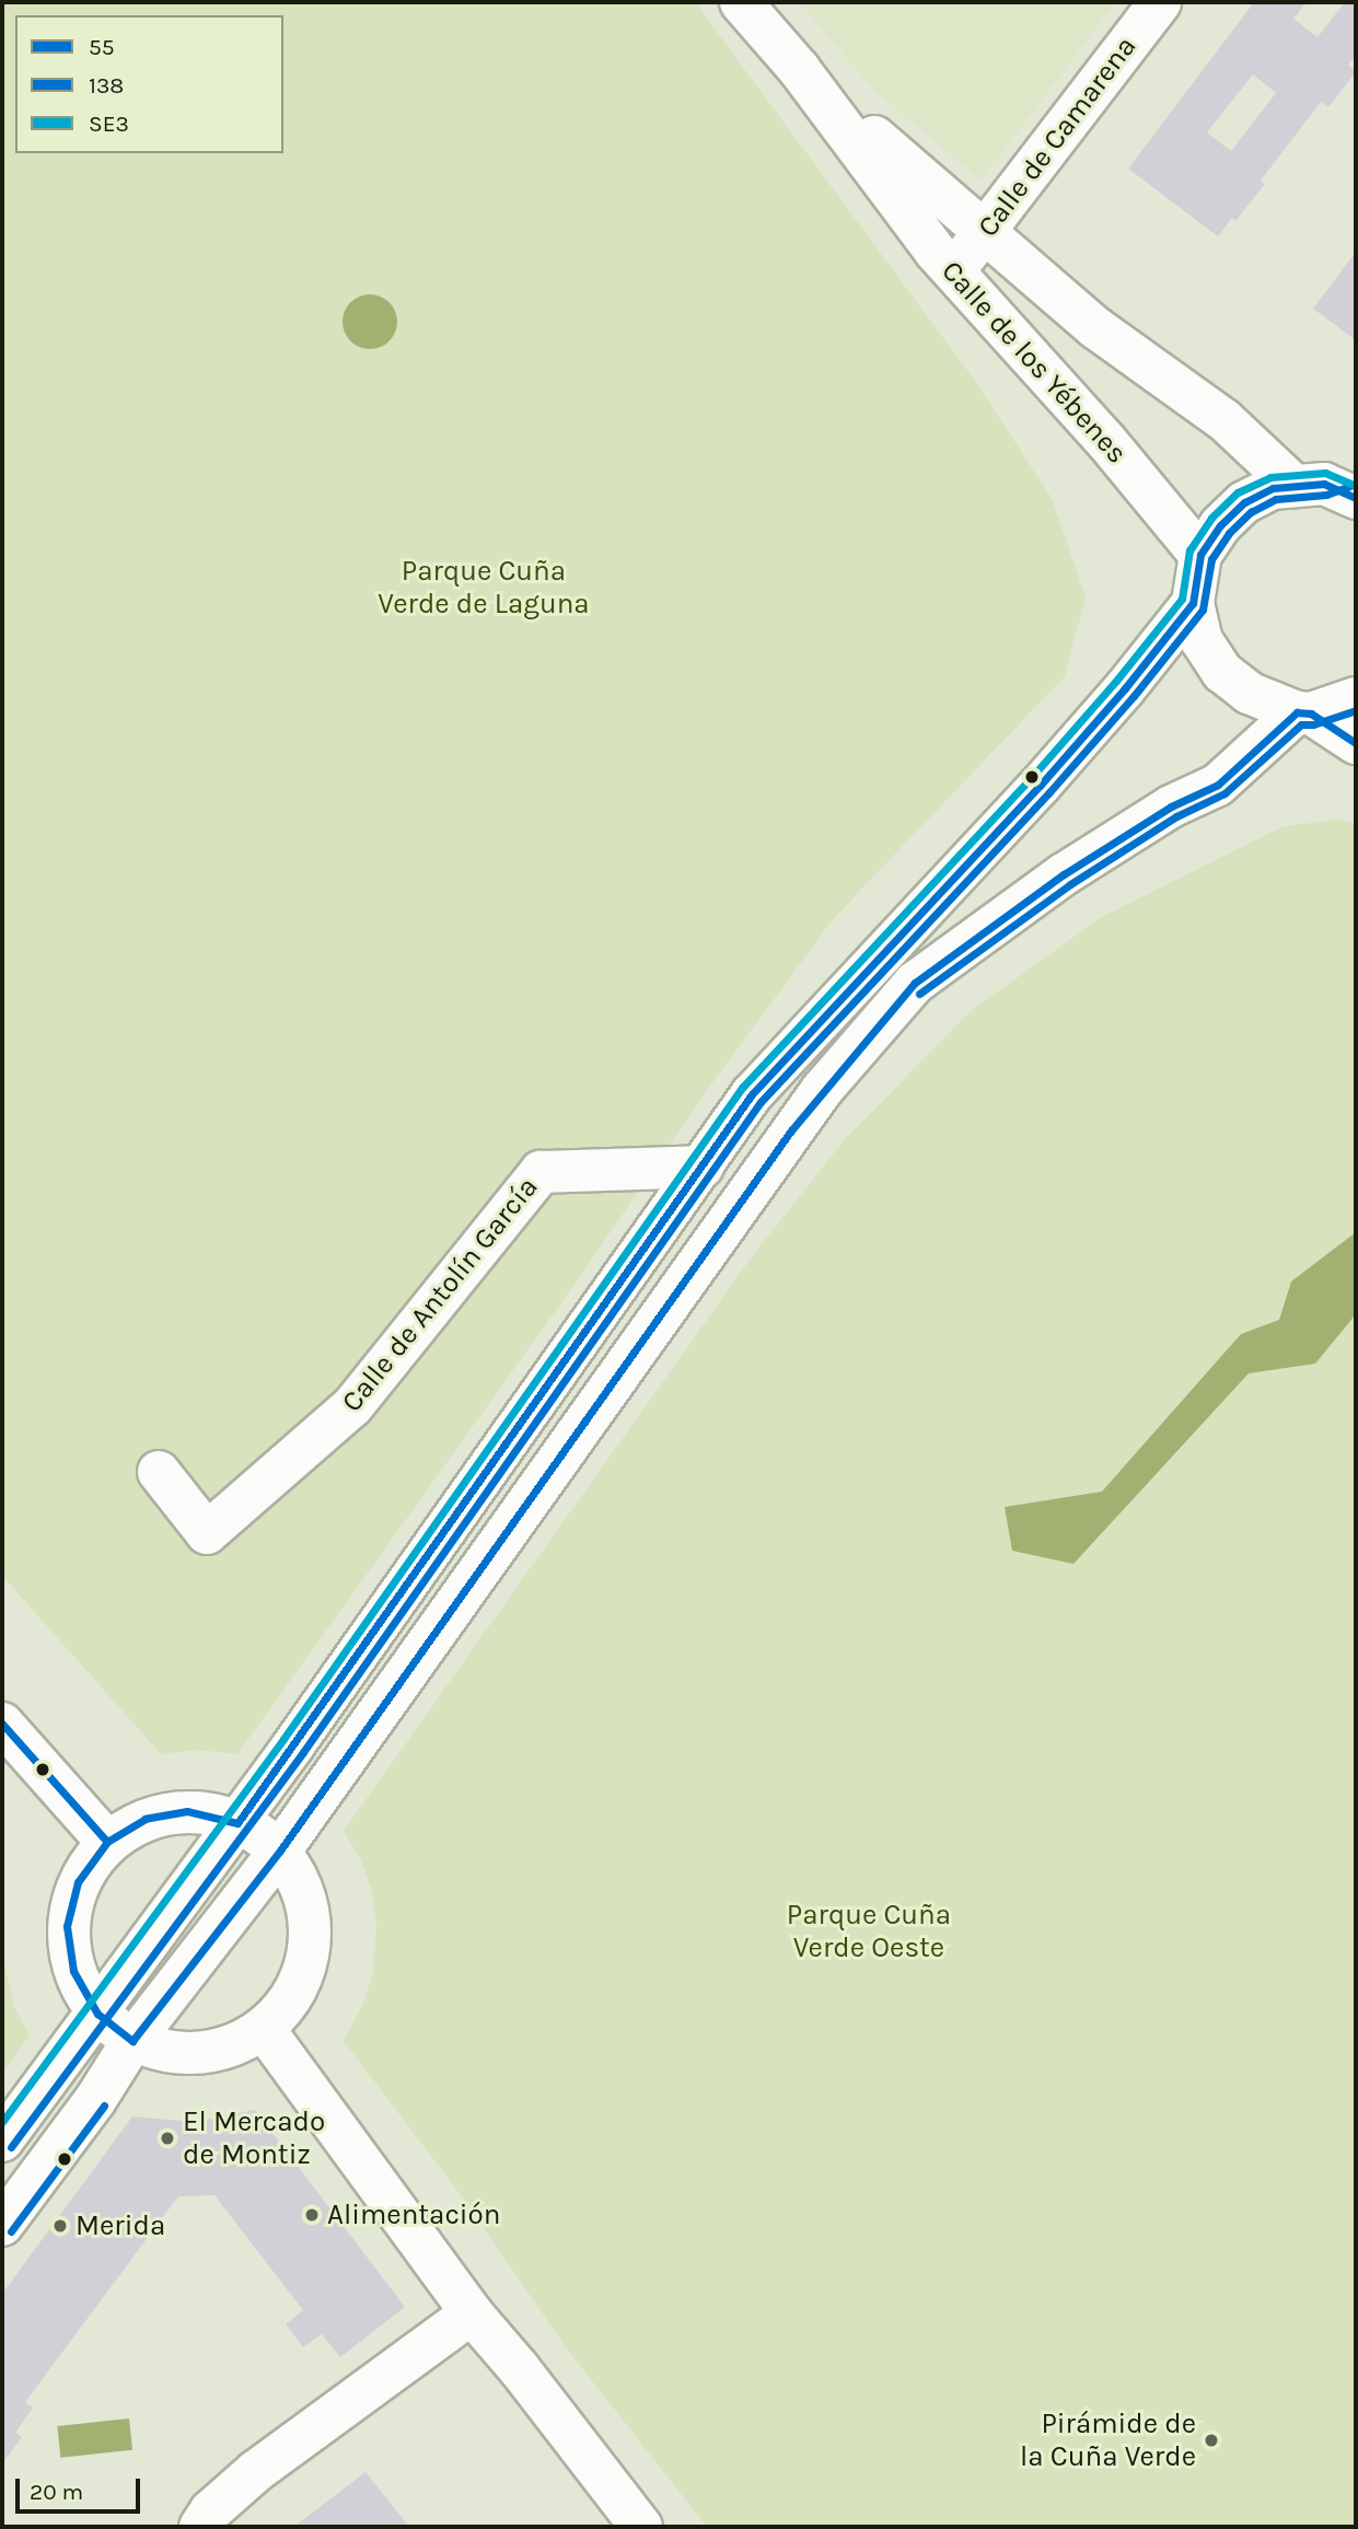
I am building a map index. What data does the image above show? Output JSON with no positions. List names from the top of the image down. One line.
{"streets":{"street":["Calle de Camarena","Calle de los Yébenes","Calle de Antolín García"]},"crossings":[["Calle de Camarena","Calle de los Yébenes"]],"parks":["Parque Cuña Verde de Laguna","Parque Cuña Verde Oeste"],"places":["El Mercado de Montiz","Alimentación","Merida","Pirámide de la Cuña Verde"],"lines":["transit line SE3","transit line 55","transit line 138"],"legend":["55","138","SE3"],"scale_bar":"20 m"}
